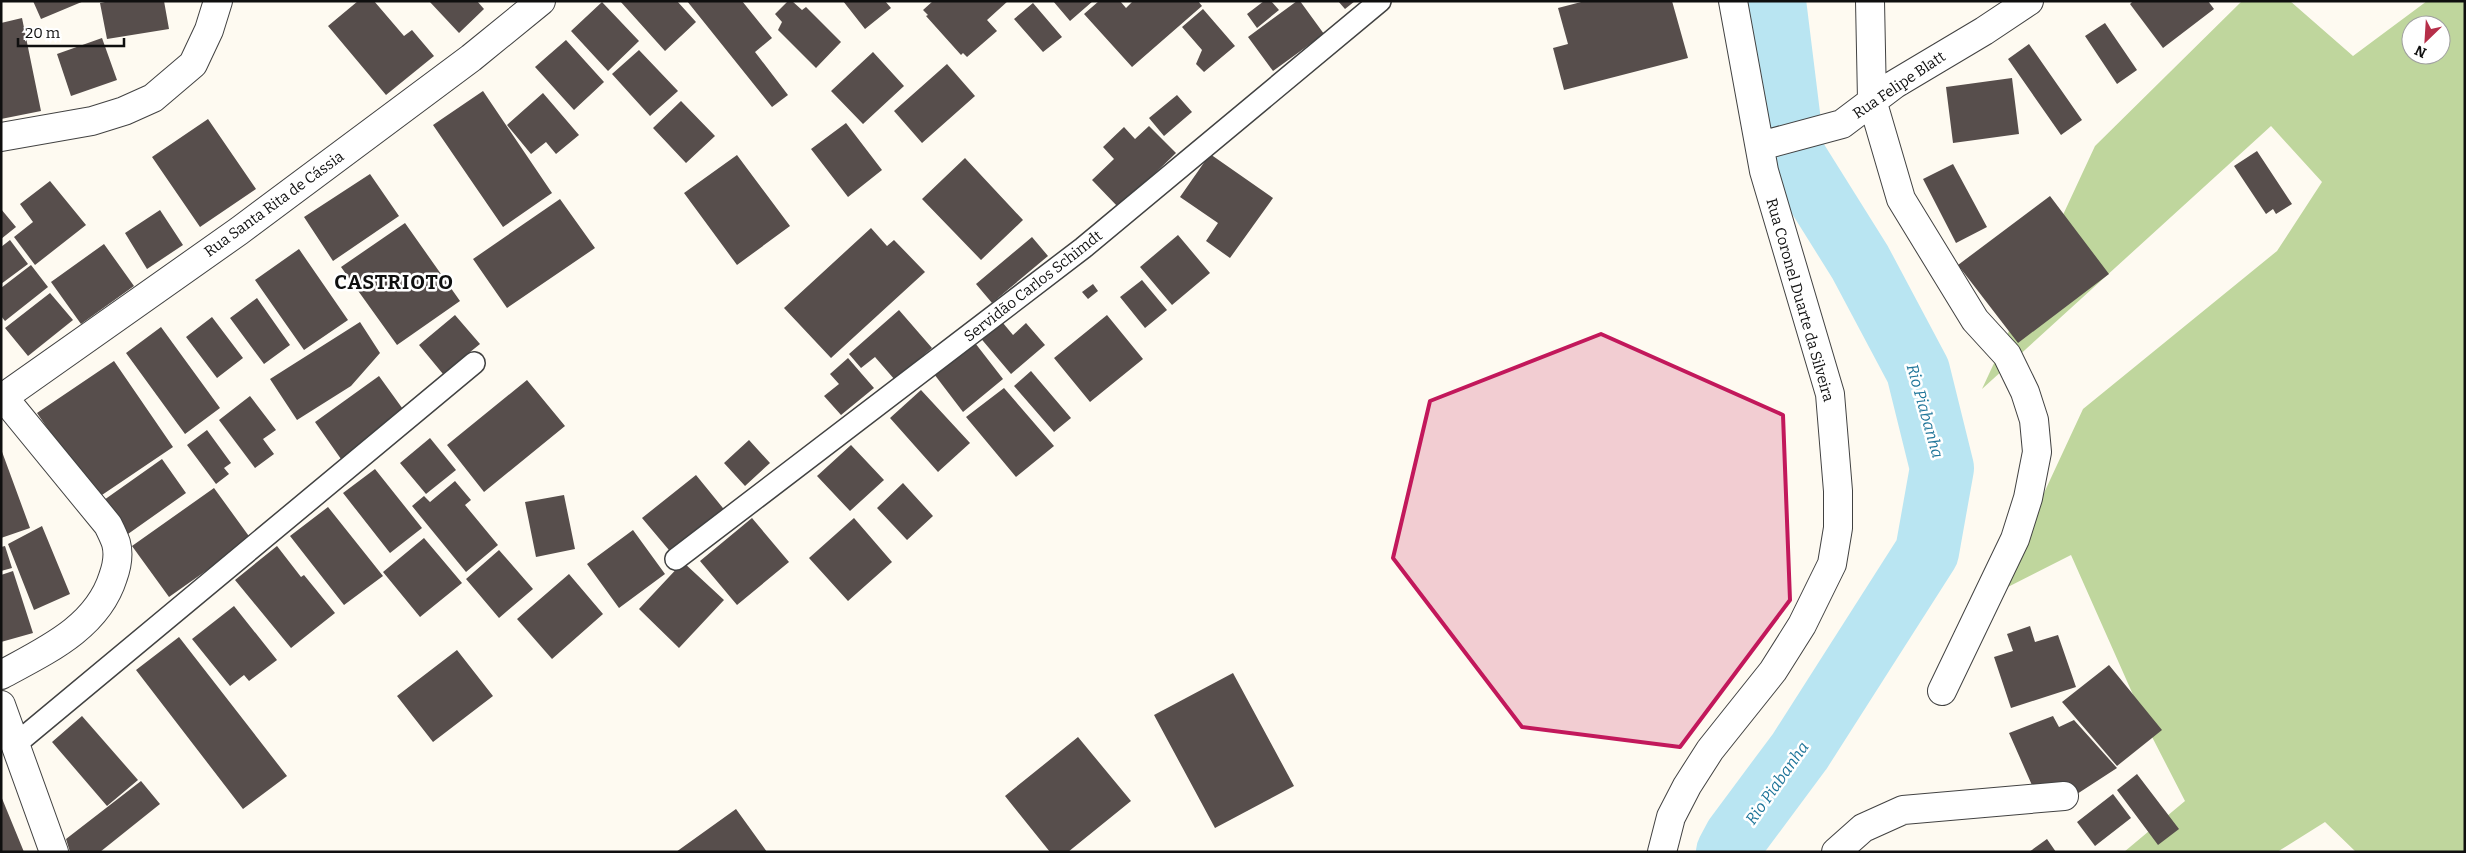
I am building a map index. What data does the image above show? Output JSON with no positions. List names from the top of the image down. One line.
{"streets":{"street":["Rua Felipe Blatt","Rua Santa Rita de Cássia","Rua Coronel Duarte da Silveira"],"lane":["Servidão Carlos Schimdt"]},"crossings":[["Rua Felipe Blatt","Rua Coronel Duarte da Silveira"]],"districts":["CASTRIOTO"],"water":["Rio Piabanha"],"scale_bar":"20 m","north":"bottom left"}
